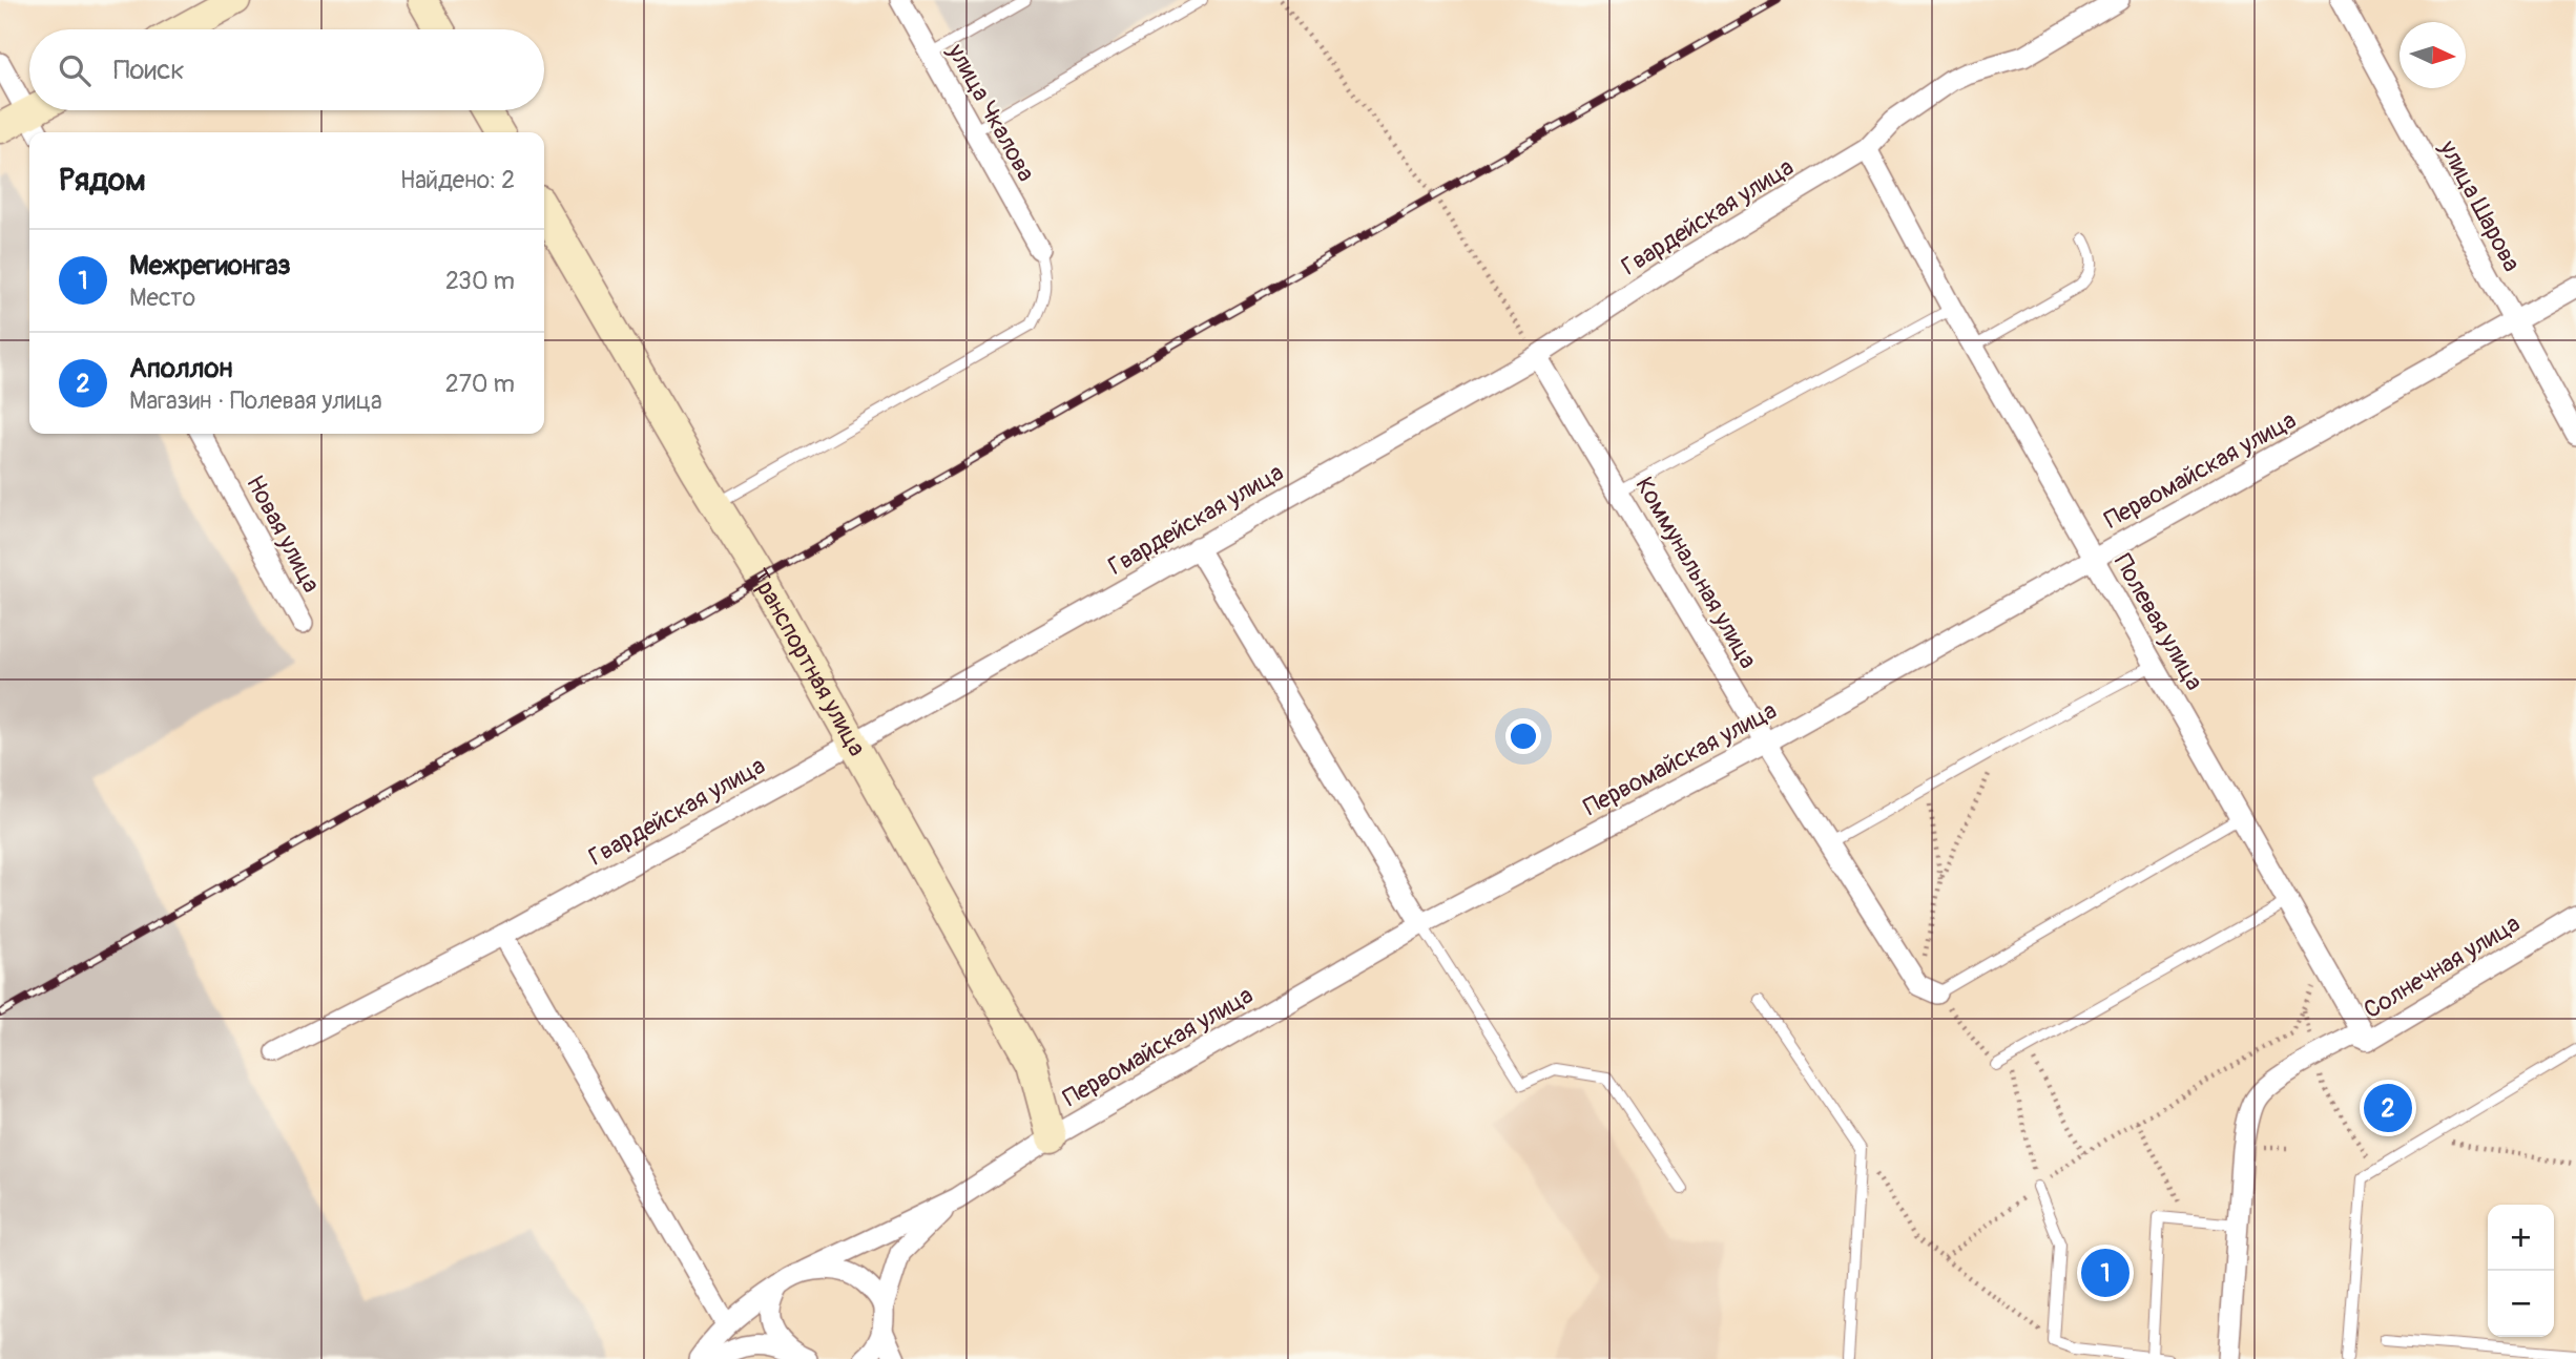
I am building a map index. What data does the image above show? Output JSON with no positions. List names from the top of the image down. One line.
{"streets":{"street":["улица Чкалова","улица Шарова","Гвардейская улица","Первомайская улица","Новая улица","Коммунальная улица","Полевая улица","Транспортная улица","Солнечная улица"]},"crossings":[["улица Шарова","Первомайская улица"],["Гвардейская улица","Коммунальная улица"],["Гвардейская улица","Полевая улица"],["Гвардейская улица","Транспортная улица"],["Первомайская улица","Коммунальная улица"],["Первомайская улица","Полевая улица"],["Первомайская улица","Транспортная улица"],["Полевая улица","Солнечная улица"]],"north":"right","page":{"search":"Поиск","heading":["Рядом","Найдено: 2"],"list":[{"mark":"1","name":"Межрегионгаз","note":"Место","value":"230 m"},{"mark":"2","name":"Аполлон","note":"Магазин · Полевая улица","value":"270 m"}],"pins":["2","1"],"map_buttons":["+","−"]}}
